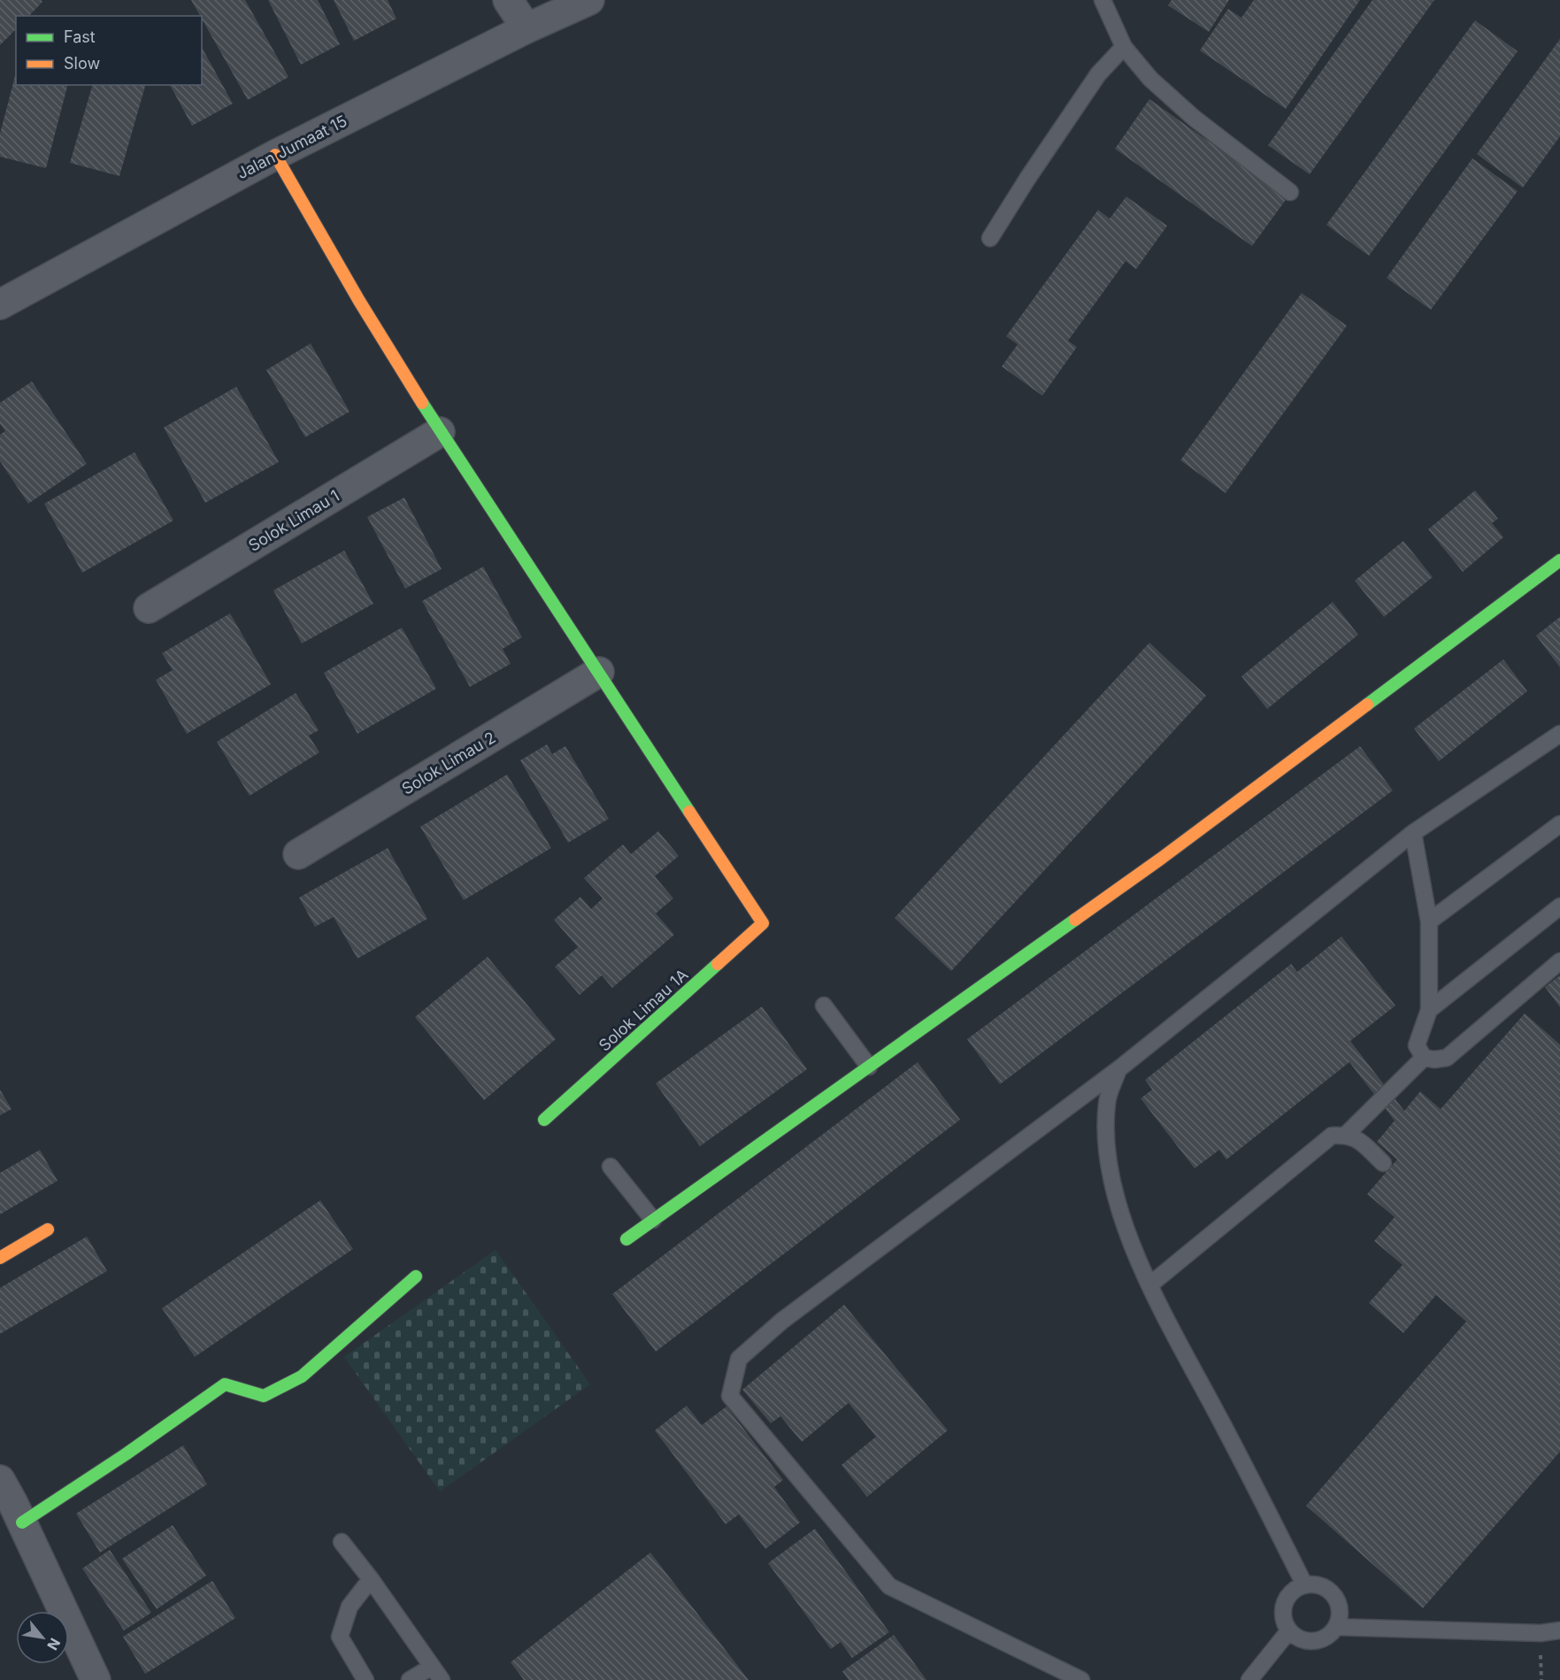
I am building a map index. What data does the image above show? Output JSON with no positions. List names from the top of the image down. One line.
{"streets":{"street":["Jalan Jumaat 15","Solok Limau 1","Solok Limau 2","Solok Limau 1A"]},"crossings":[["Solok Limau 2","Solok Limau 1A"]],"legend":["Fast","Slow"],"north":"bottom right"}
